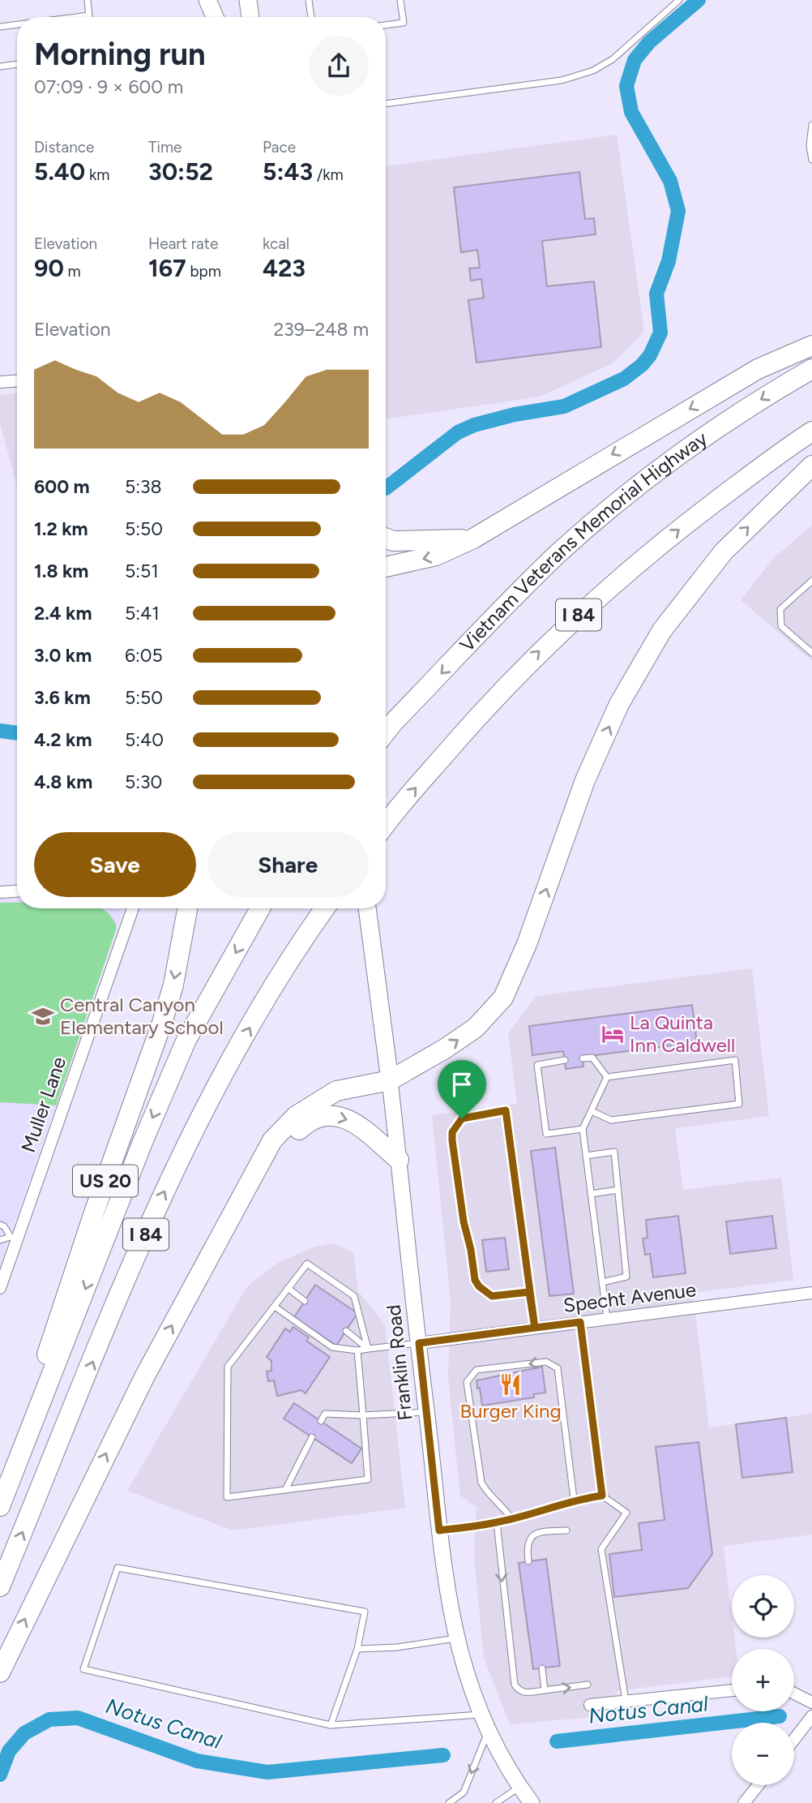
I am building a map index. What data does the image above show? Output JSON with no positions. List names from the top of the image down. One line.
{"streets":{"highway":["Vietnam Veterans Memorial Highway","I 84","US 20"],"main road":["Franklin Road"],"street":["Muller Lane","Specht Avenue"]},"crossings":[["I 84","US 20"],["Specht Avenue","Franklin Road"]],"water":["Notus Canal"],"places":{"school or university":["Central Canyon Elementary School"],"hotel":["La Quinta Inn Caldwell"],"restaurant":["Burger King"]},"page":{"heading":["Morning run","07:09 · 9 × 600 m"],"stats":[["Distance","5.40 km"],["Time","30:52"],["Pace","5:43 /km"],["Elevation","90 m"],["Heart rate","167 bpm"],["kcal","423"]],"chart":["Elevation","239–248 m"],"list":[{"name":"600 m","note":"5:38"},{"name":"1.2 km","note":"5:50"},{"name":"1.8 km","note":"5:51"},{"name":"2.4 km","note":"5:41"},{"name":"3.0 km","note":"6:05"},{"name":"3.6 km","note":"5:50"},{"name":"4.2 km","note":"5:40"},{"name":"4.8 km","note":"5:30"}],"buttons":["Save","Share"],"map_buttons":["+","−"]}}
